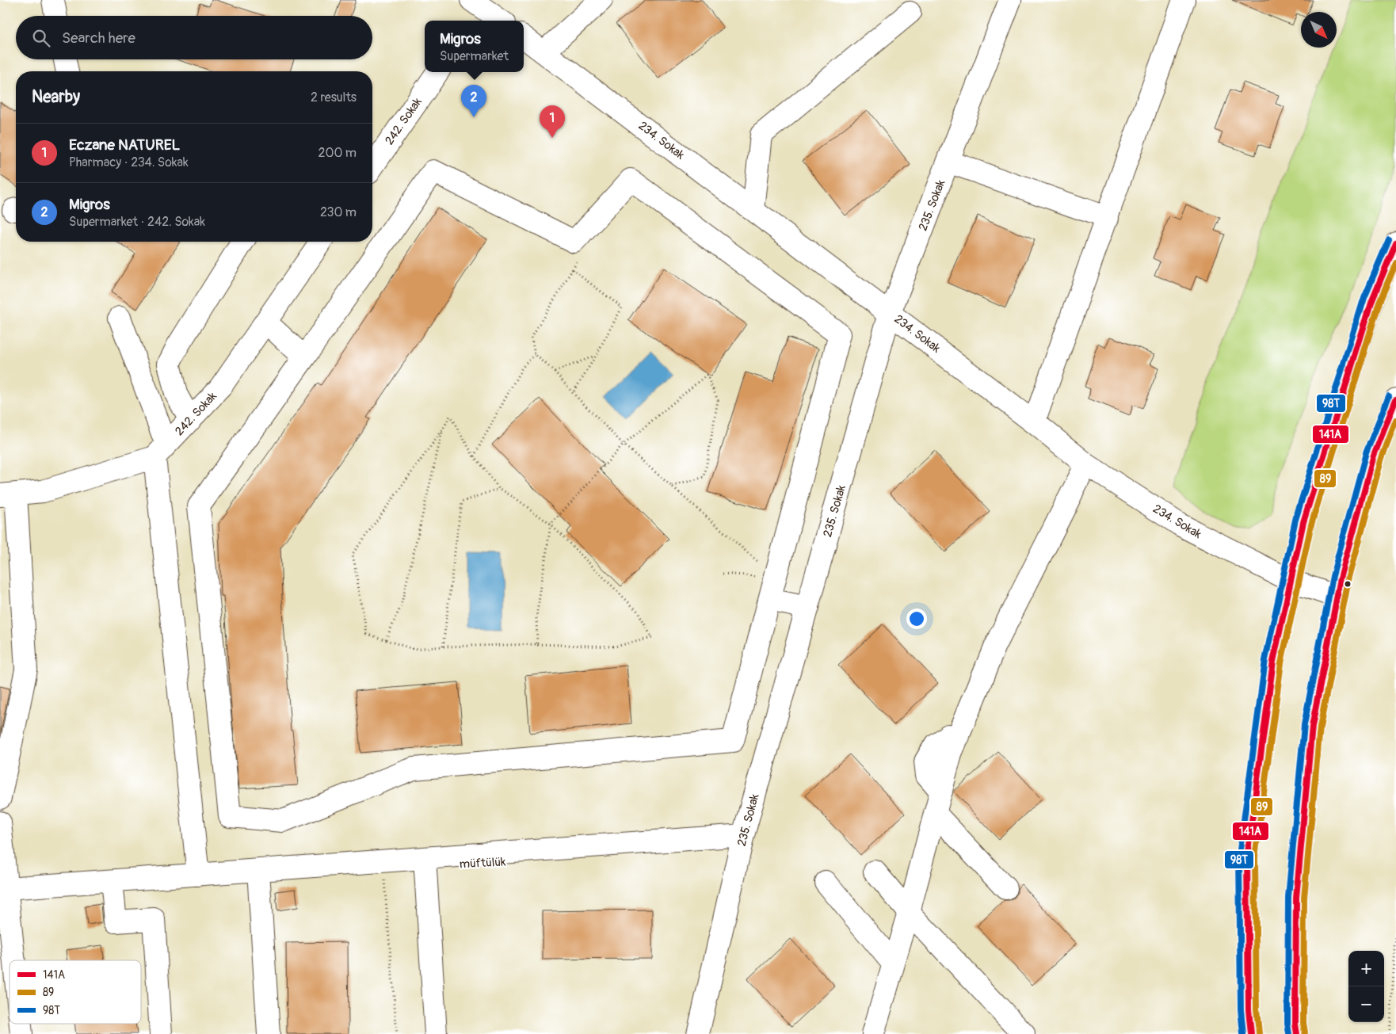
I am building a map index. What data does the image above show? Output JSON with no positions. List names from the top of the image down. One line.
{"streets":{"street":["242. Sokak","234. Sokak","235. Sokak"]},"crossings":[["234. Sokak","235. Sokak"]],"lines":["transit line 98T","transit line 141A","transit line 89"],"legend":["141A","89","98T"],"north":"bottom right","page":{"search":"Search here","popup":["Migros","Supermarket"],"heading":["Nearby","2 results"],"pins":["2","1"],"list":[{"mark":"1","name":"Eczane NATUREL","note":"Pharmacy · 234. Sokak","value":"200 m"},{"mark":"2","name":"Migros","note":"Supermarket · 242. Sokak","value":"230 m"}],"map_buttons":["+","−"]}}
